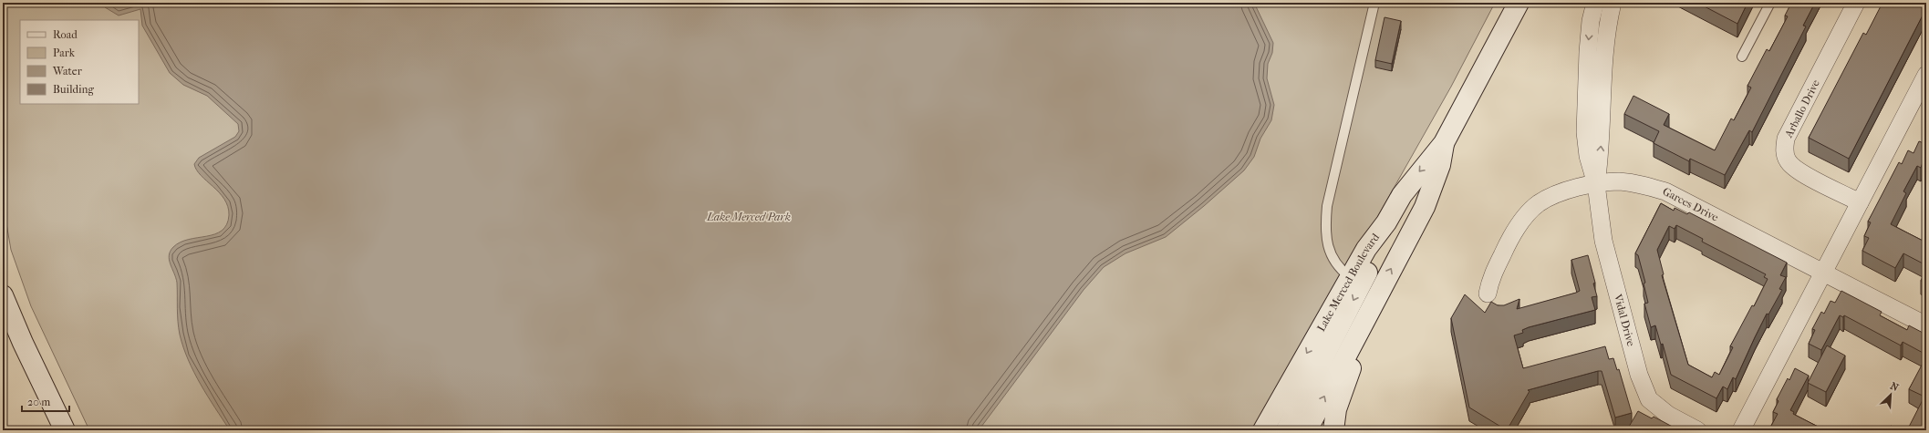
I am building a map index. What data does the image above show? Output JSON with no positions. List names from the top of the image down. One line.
{"streets":{"main road":["Lake Merced Boulevard"],"street":["Arballo Drive","Garces Drive","Vidal Drive"]},"crossings":[["Garces Drive","Vidal Drive"]],"parks":["Lake Merced Park"],"legend":["Road","Park","Water","Building"],"scale_bar":"20 m","north":"top right"}
